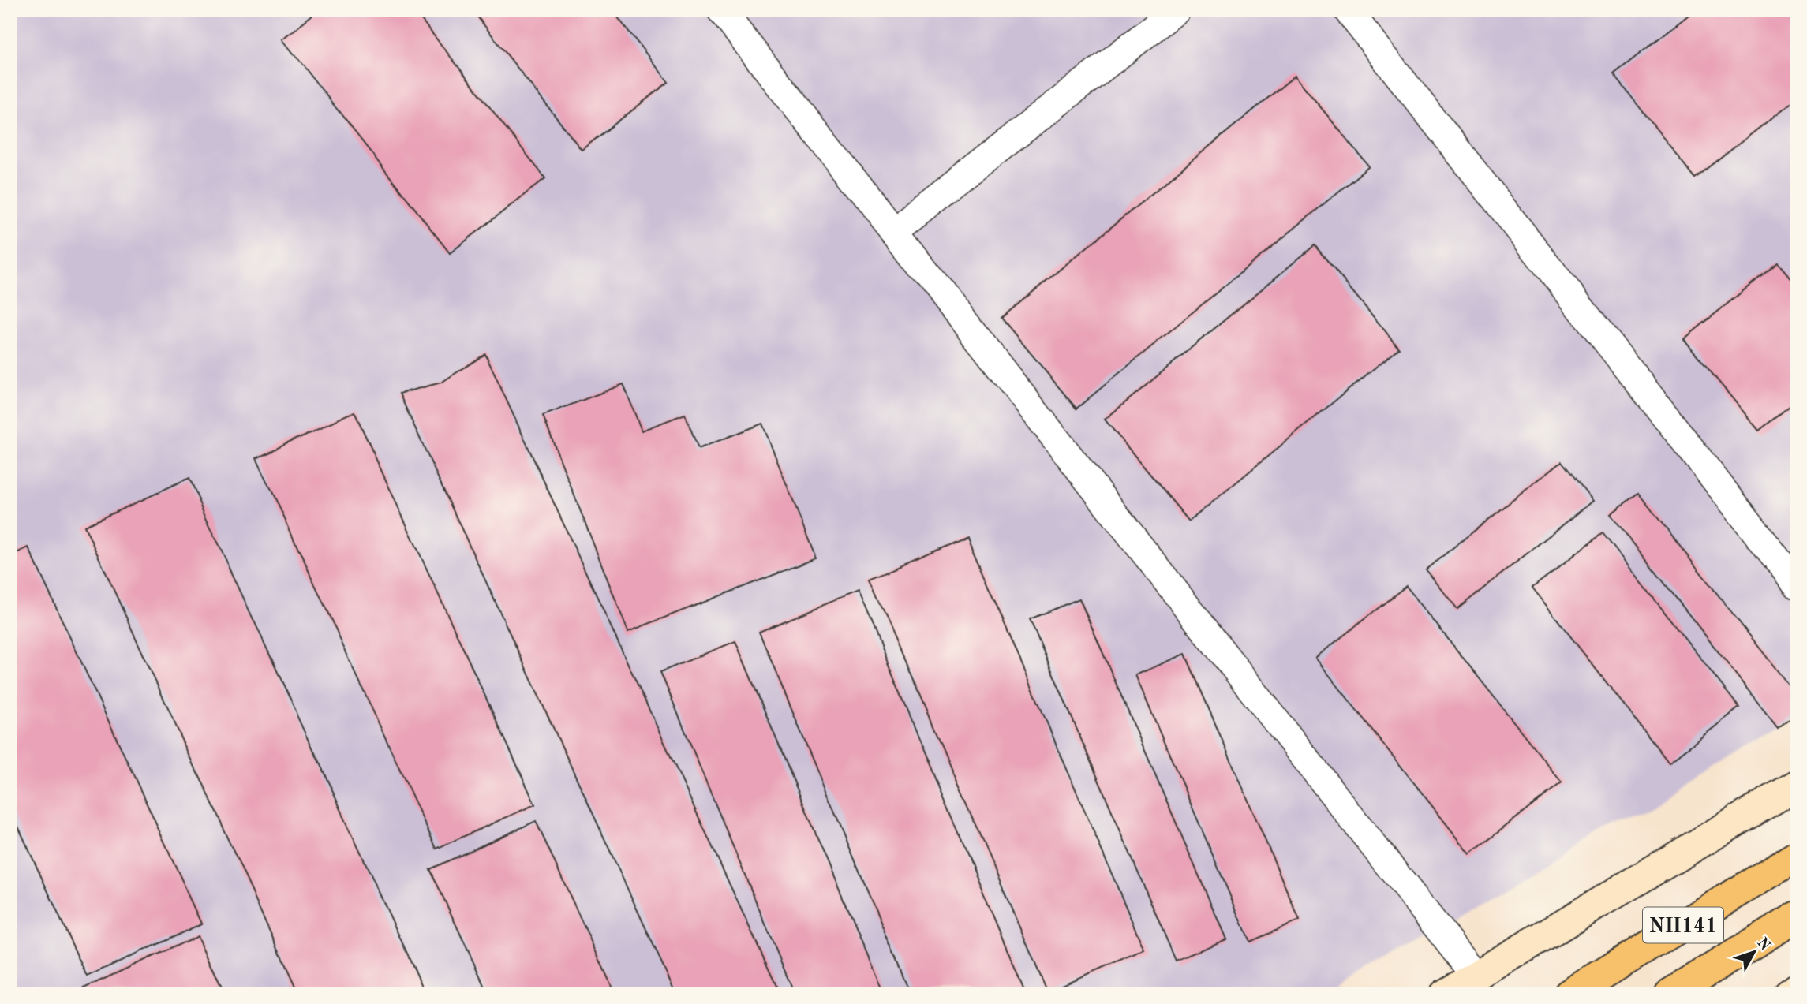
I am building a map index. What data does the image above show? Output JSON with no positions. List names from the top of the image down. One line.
{"streets":{"highway":["NH141"]},"north":"top right"}
